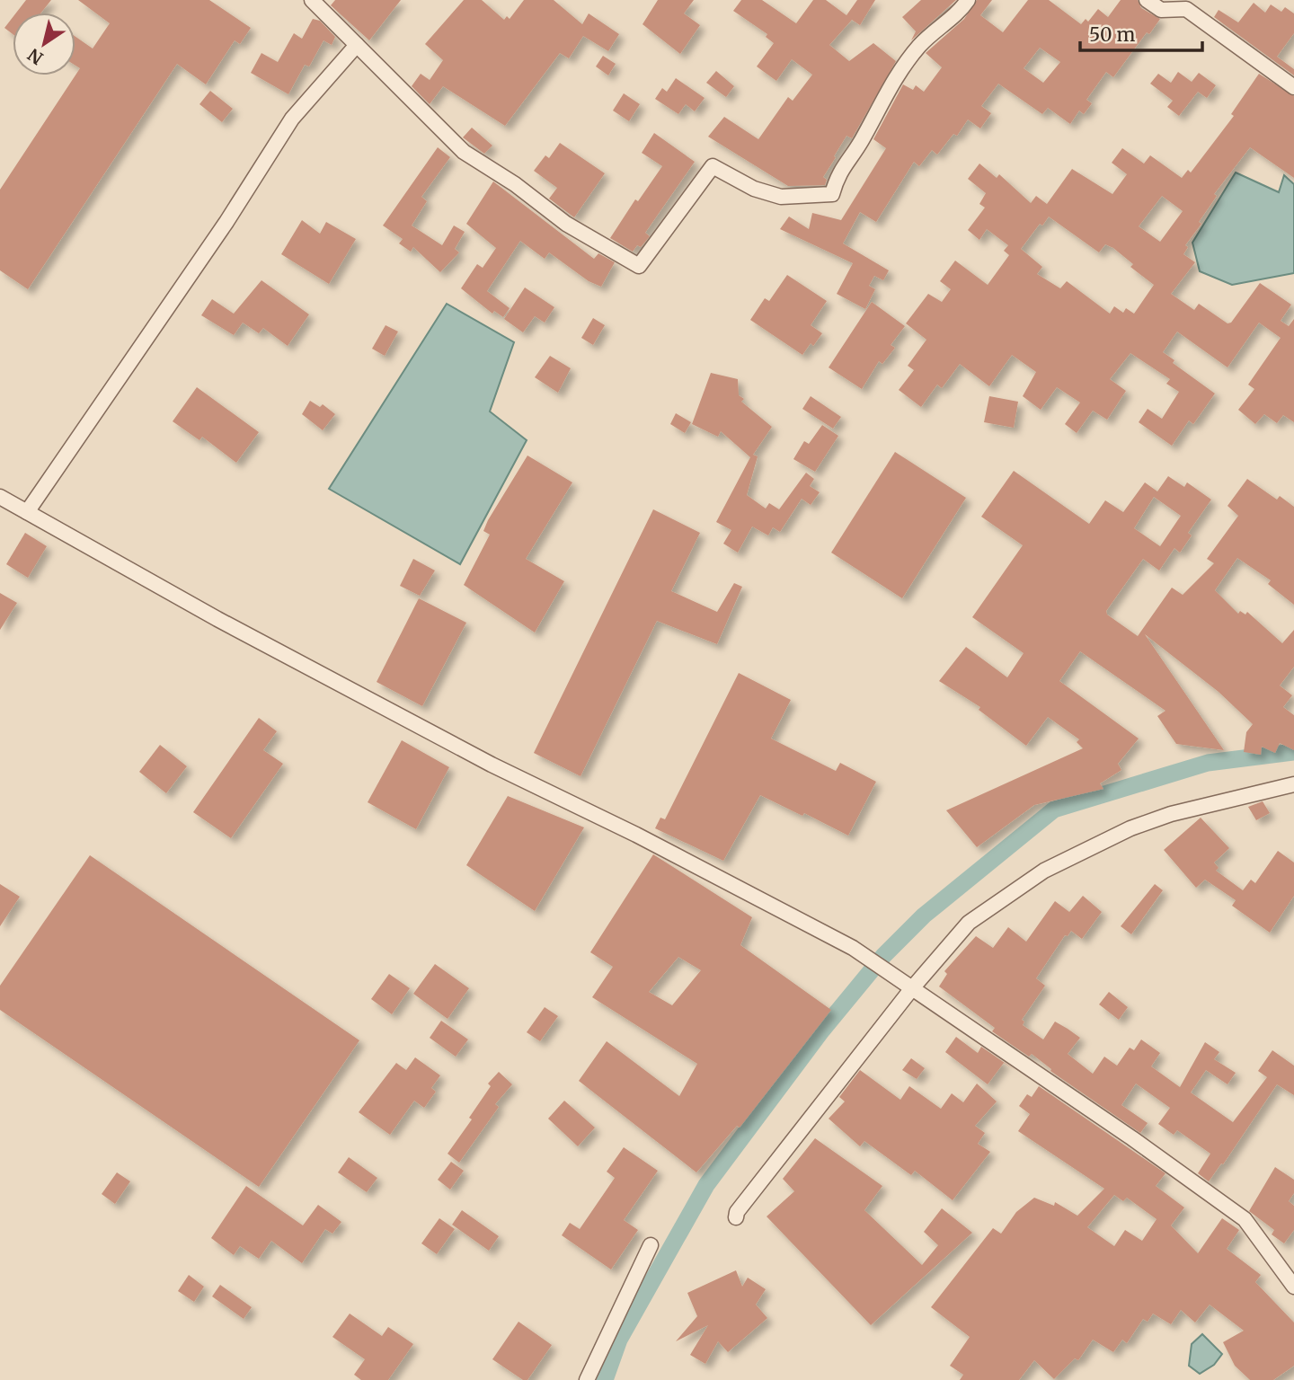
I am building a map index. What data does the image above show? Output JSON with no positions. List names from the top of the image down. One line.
{"scale_bar":"50 m","north":"bottom left"}
